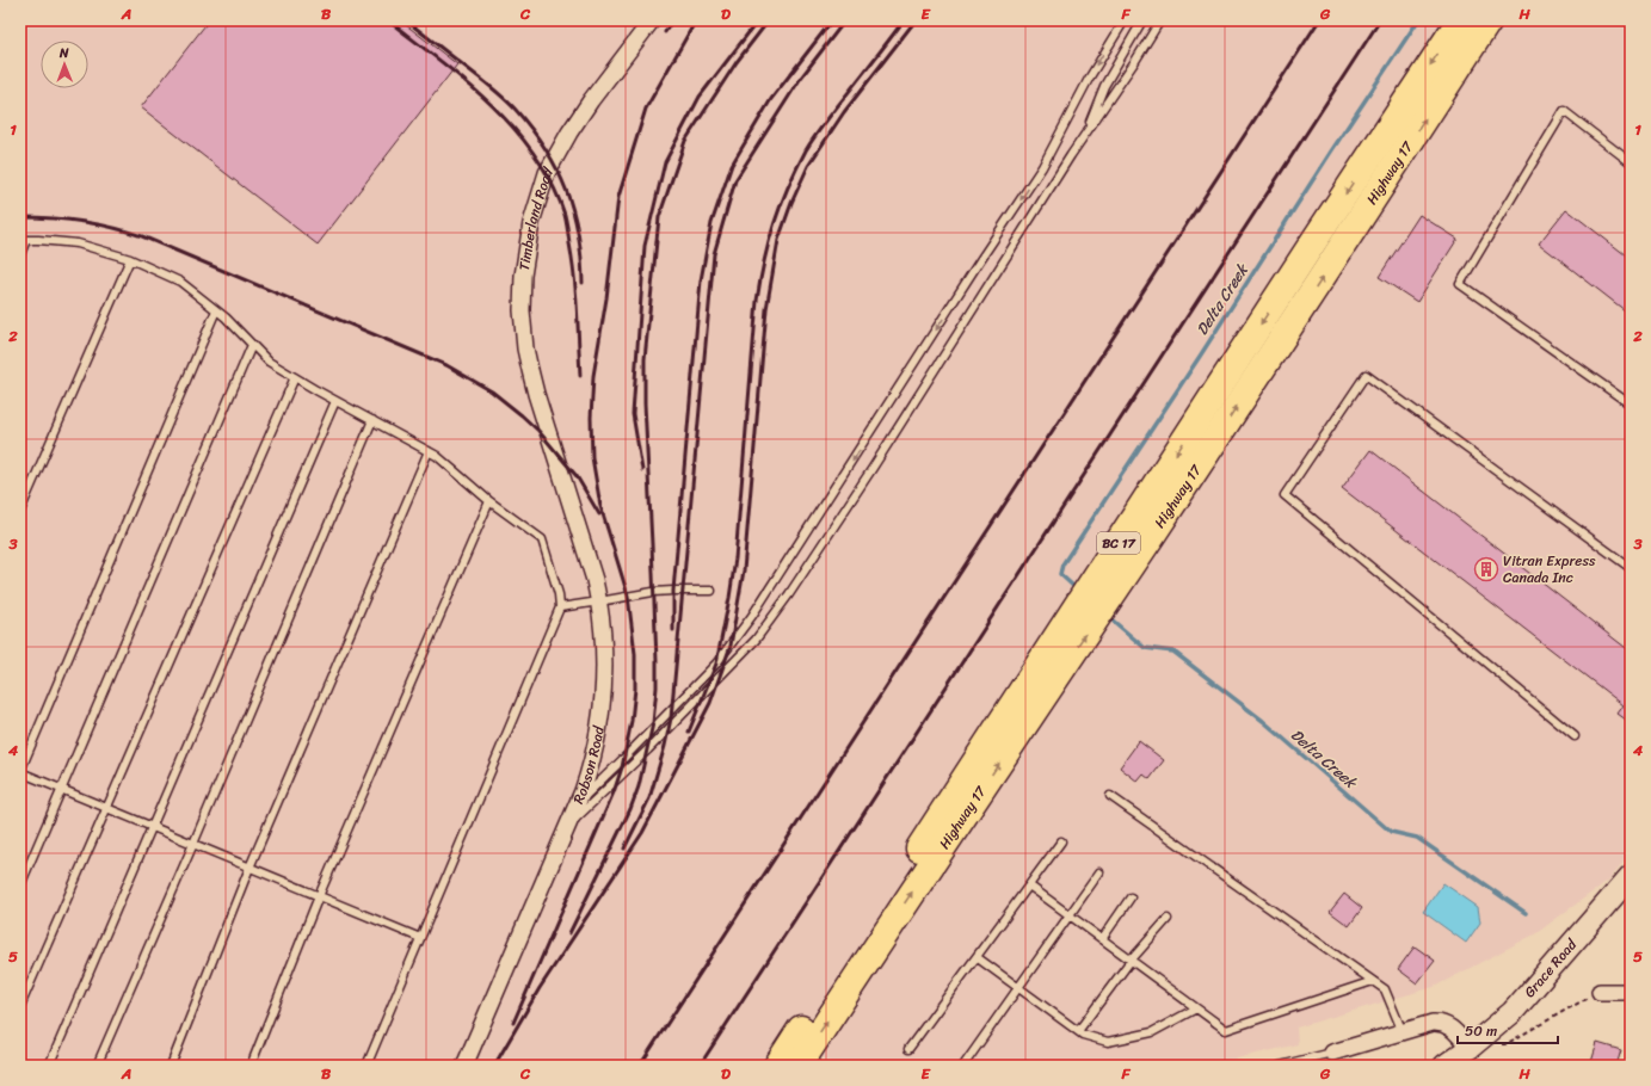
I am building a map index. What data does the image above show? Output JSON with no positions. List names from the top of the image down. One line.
{"streets":{"highway":["Highway 17","BC 17"],"street":["Timberland Road","Robson Road","Grace Road"]},"crossings":[["Timberland Road","Robson Road"]],"water":["Delta Creek"],"places":{"building":["Vitran Express Canada Inc"]},"scale_bar":"50 m","north":"top","grid":{"columns":["A","B","C","D","E","F","G","H"],"rows":["1","2","3","4","5"]}}
